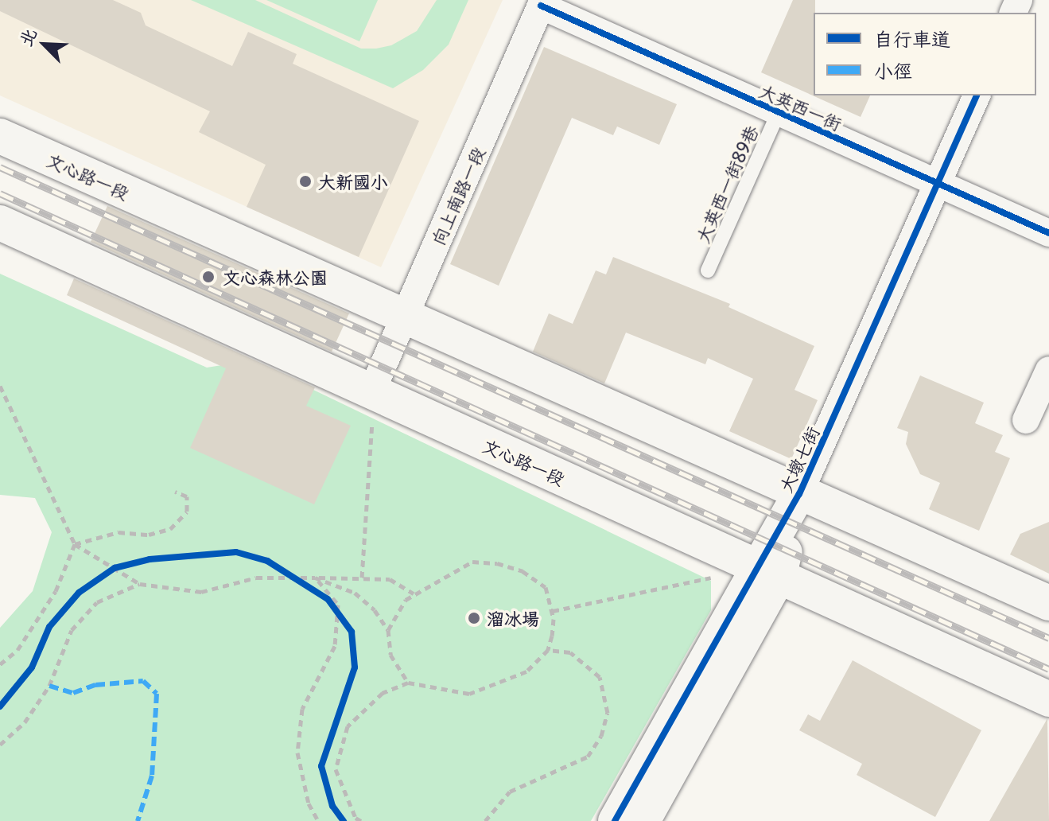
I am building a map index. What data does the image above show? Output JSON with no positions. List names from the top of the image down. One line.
{"streets":{"main road":["文心路一段"],"street":["大英西一街","向上南路一段","大墩七街"],"lane":["大英西一街89巷"]},"crossings":[["大英西一街","大英西一街89巷"],["大英西一街","向上南路一段"],["大英西一街","大墩七街"],["文心路一段","向上南路一段"],["文心路一段","大墩七街"]],"places":["大新國小","文心森林公園","溜冰場"],"legend":["自行車道","小徑"],"north":"top left"}
